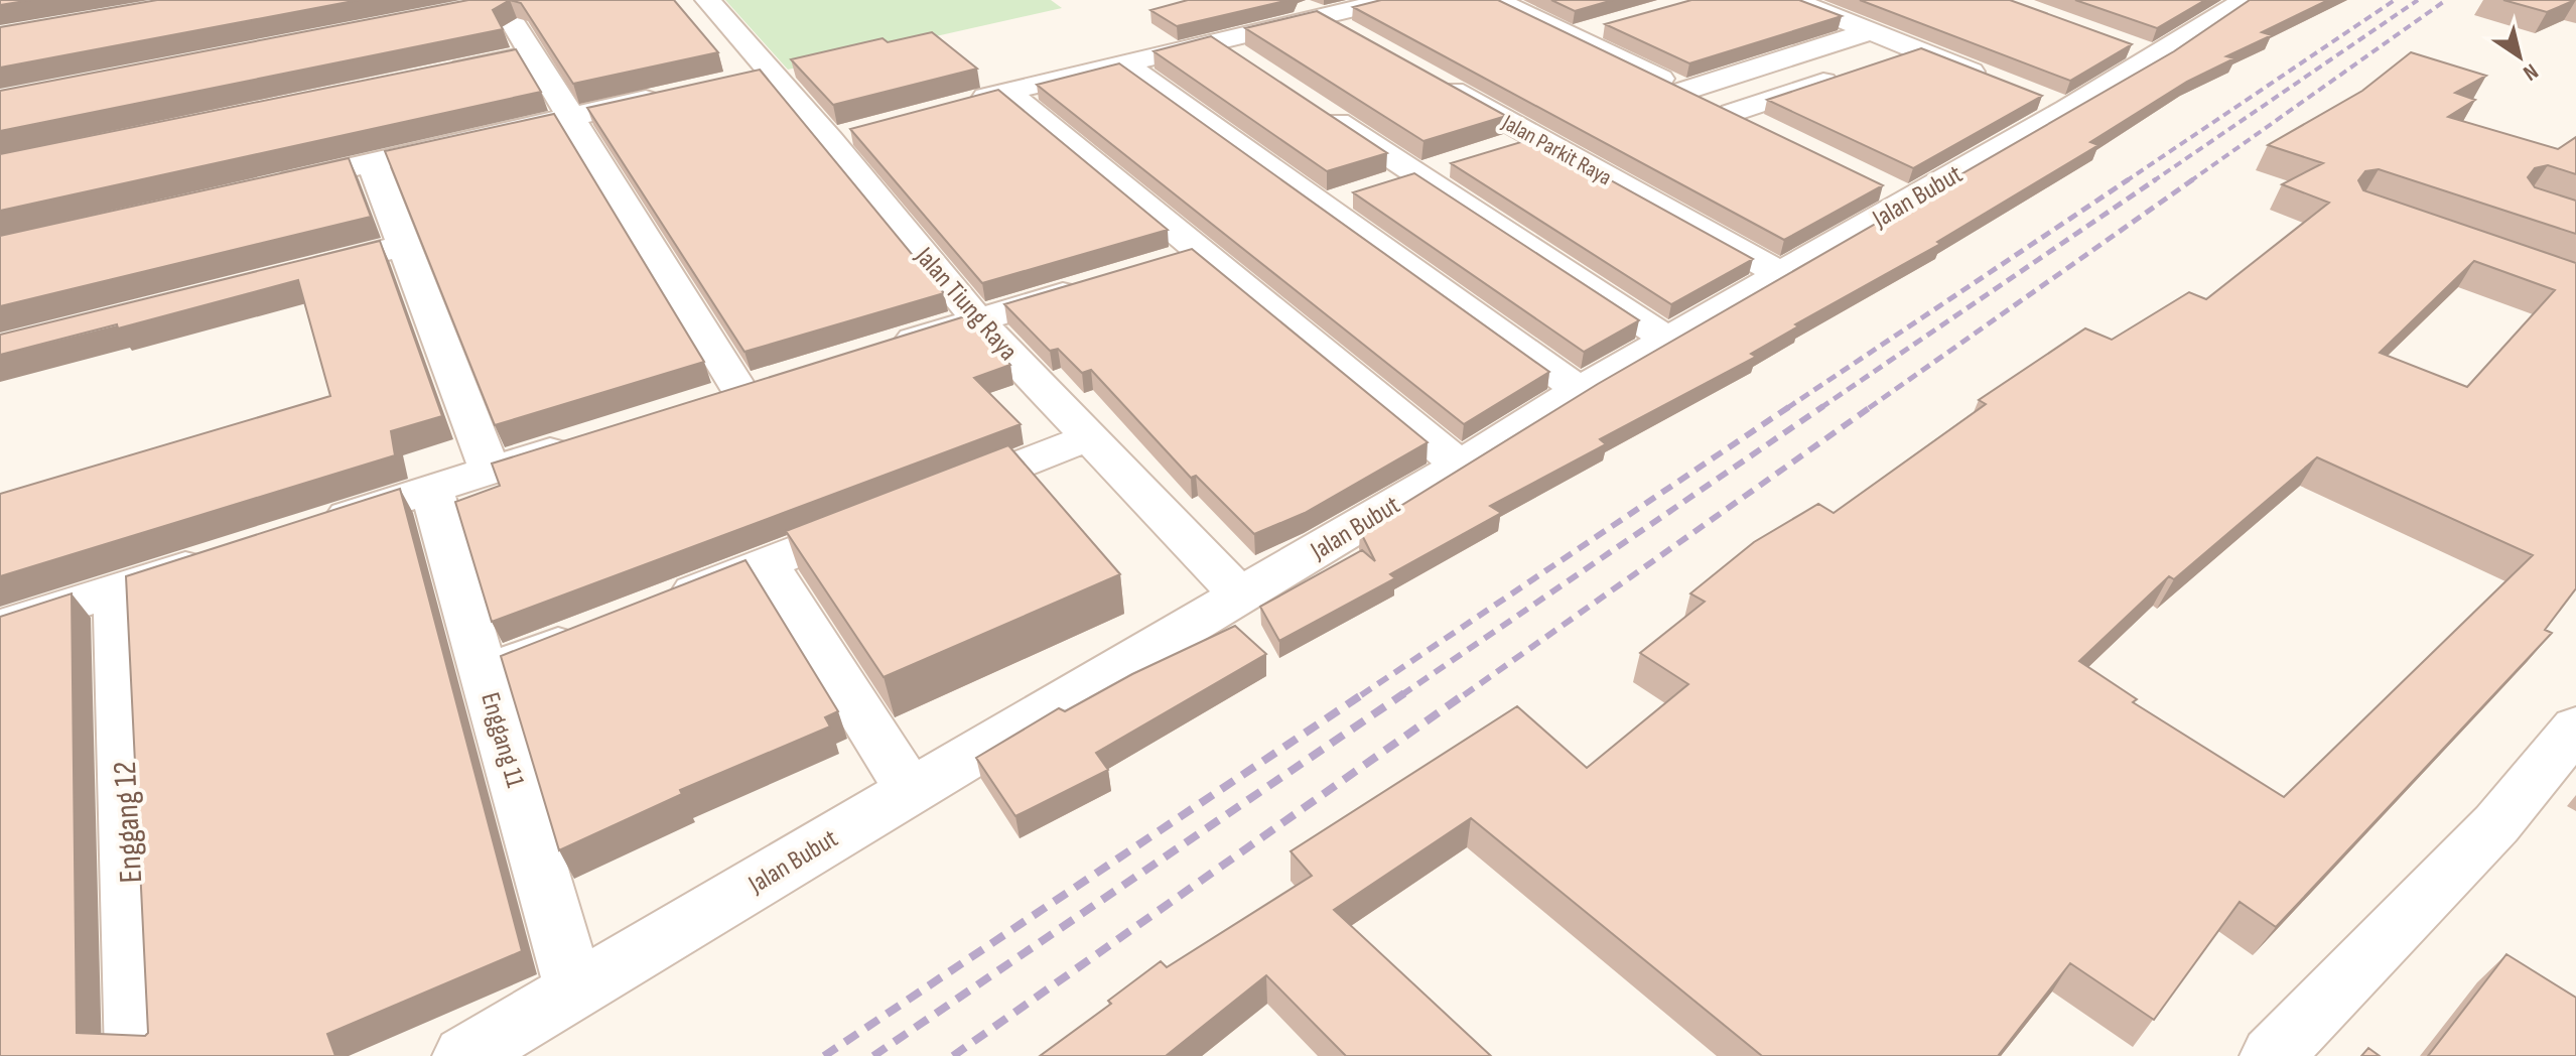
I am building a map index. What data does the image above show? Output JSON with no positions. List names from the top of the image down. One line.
{"streets":{"street":["Jalan Parkit Raya","Jalan Bubut","Jalan Tiung Raya","Enggang 11","Enggang 12"]},"crossings":[["Jalan Parkit Raya","Jalan Bubut"],["Jalan Bubut","Jalan Tiung Raya"],["Jalan Bubut","Enggang 11"]],"north":"bottom right"}
